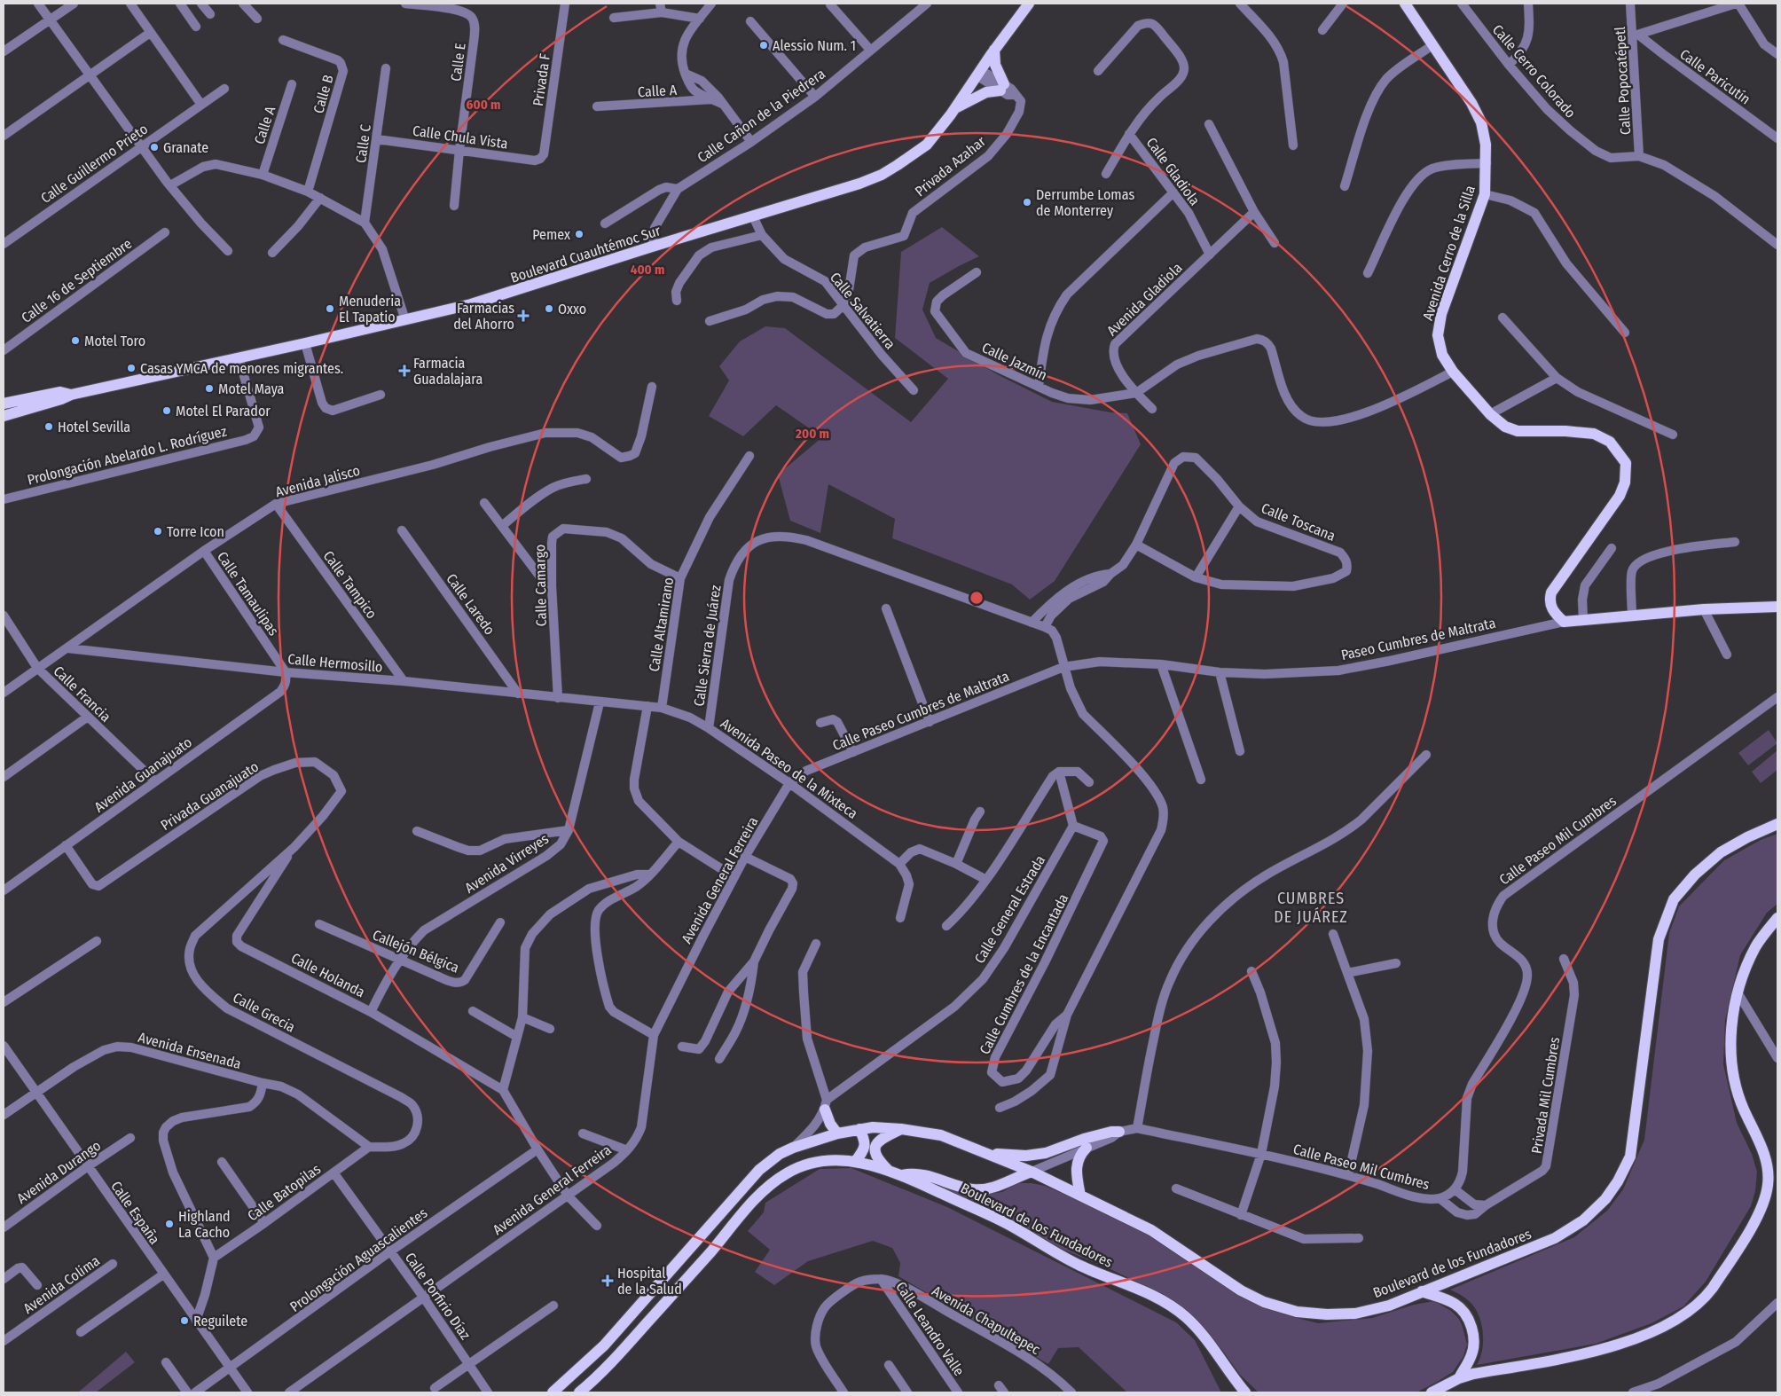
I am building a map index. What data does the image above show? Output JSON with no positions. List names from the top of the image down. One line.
{"streets":{"main road":["Avenida Cerro de la Silla","Boulevard Cuauhtémoc Sur","Paseo Cumbres de Maltrata","Boulevard de los Fundadores"],"street":["Calle E","Calle Cerro Colorado","Calle Paricutín","Privada F","Calle Popocatépetl","Calle A","Calle B","Calle Cañon de la Piedrera","Calle Chula Vista","Calle C","Calle Guillermo Prieto","Privada Azahar","Calle Gladiola","Calle 16 de Septiembre","Avenida Gladiola","Calle Salvatierra","Calle Jazmín","Prolongación Abelardo L. Rodríguez","Avenida Jalisco","Calle Toscana","Calle Tampico","Calle Camargo","Calle Tamaulipas","Calle Laredo","Calle Altamirano","Calle Sierra de Juárez","Calle Hermosillo","Calle Francia","Calle Paseo Cumbres de Maltrata","Avenida Paseo de la Mixteca","Avenida Guanajuato","Privada Guanajuato","Calle Paseo Mil Cumbres","Avenida Virreyes","Avenida General Ferreira","Calle General Estrada","Callejón Bélgica","Calle Cumbres de la Encantada","Calle Holanda","Calle Grecia","Avenida Ensenada","Privada Mil Cumbres","Avenida Durango","Calle Batopilas","Calle España","Prolongación Aguascalientes","Avenida Colima","Calle Porfirio Díaz","Avenida Chapultepec","Calle Leandro Valle"]},"crossings":[["Calle E","Calle Chula Vista"],["Calle Cerro Colorado","Calle Popocatépetl"],["Calle Paricutín","Calle Popocatépetl"],["Privada F","Calle Chula Vista"],["Calle Cañon de la Piedrera","Boulevard Cuauhtémoc Sur"],["Calle Chula Vista","Calle C"],["Privada Azahar","Boulevard Cuauhtémoc Sur"],["Privada Azahar","Calle Salvatierra"],["Calle Gladiola","Avenida Gladiola"],["Avenida Cerro de la Silla","Paseo Cumbres de Maltrata"],["Boulevard Cuauhtémoc Sur","Calle Salvatierra"],["Boulevard Cuauhtémoc Sur","Prolongación Abelardo L. Rodríguez"],["Avenida Gladiola","Calle Jazmín"],["Avenida Jalisco","Calle Tampico"],["Avenida Jalisco","Calle Tamaulipas"],["Avenida Jalisco","Calle Hermosillo"],["Avenida Jalisco","Calle Francia"],["Calle Toscana","Calle Sierra de Juárez"],["Calle Toscana","Calle Cumbres de la Encantada"],["Calle Tampico","Calle Hermosillo"],["Calle Camargo","Calle Altamirano"],["Calle Camargo","Calle Hermosillo"],["Calle Tamaulipas","Calle Hermosillo"],["Calle Tamaulipas","Avenida Guanajuato"],["Calle Laredo","Calle Hermosillo"],["Calle Altamirano","Avenida Paseo de la Mixteca"],["Paseo Cumbres de Maltrata","Calle Paseo Cumbres de Maltrata"],["Paseo Cumbres de Maltrata","Calle Cumbres de la Encantada"],["Calle Sierra de Juárez","Avenida Paseo de la Mixteca"],["Calle Sierra de Juárez","Calle Cumbres de la Encantada"],["Calle Hermosillo","Avenida Paseo de la Mixteca"],["Calle Hermosillo","Avenida Guanajuato"],["Calle Hermosillo","Avenida Virreyes"],["Calle Francia","Avenida Guanajuato"],["Calle Paseo Cumbres de Maltrata","Avenida Paseo de la Mixteca"],["Calle Paseo Cumbres de Maltrata","Avenida General Ferreira"],["Calle Paseo Cumbres de Maltrata","Calle Cumbres de la Encantada"],["Avenida Paseo de la Mixteca","Avenida Virreyes"],["Avenida Paseo de la Mixteca","Avenida General Ferreira"],["Avenida Guanajuato","Privada Guanajuato"],["Privada Guanajuato","Calle Holanda"],["Privada Guanajuato","Calle Grecia"],["Calle Paseo Mil Cumbres","Privada Mil Cumbres"],["Calle Paseo Mil Cumbres","Boulevard de los Fundadores"],["Avenida Virreyes","Callejón Bélgica"],["Avenida Virreyes","Calle Holanda"],["Avenida General Ferreira","Calle Porfirio Díaz"],["Calle General Estrada","Calle Cumbres de la Encantada"],["Calle General Estrada","Boulevard de los Fundadores"],["Calle Holanda","Calle Grecia"],["Calle Grecia","Avenida Ensenada"],["Calle Grecia","Calle Batopilas"],["Avenida Ensenada","Calle Batopilas"],["Avenida Ensenada","Calle España"],["Avenida Durango","Calle España"],["Calle Batopilas","Calle Porfirio Díaz"],["Calle España","Prolongación Aguascalientes"],["Prolongación Aguascalientes","Calle Porfirio Díaz"],["Avenida Chapultepec","Calle Leandro Valle"]],"districts":["CUMBRES DE JUÁREZ"],"places":{"other":["Alessio Num. 1","Granate","Derrumbe Lomas de Monterrey","Pemex","Menuderia El Tapatio","Oxxo","Motel Toro","Casas YMCA de menores migrantes.","Motel Maya","Motel El Parador","Hotel Sevilla","Torre Icon","Highland La Cacho","Reguilete"],"health":["Farmacias del Ahorro","Farmacia Guadalajara","Hospital de la Salud"]},"rings":["600 m","400 m","200 m"]}
